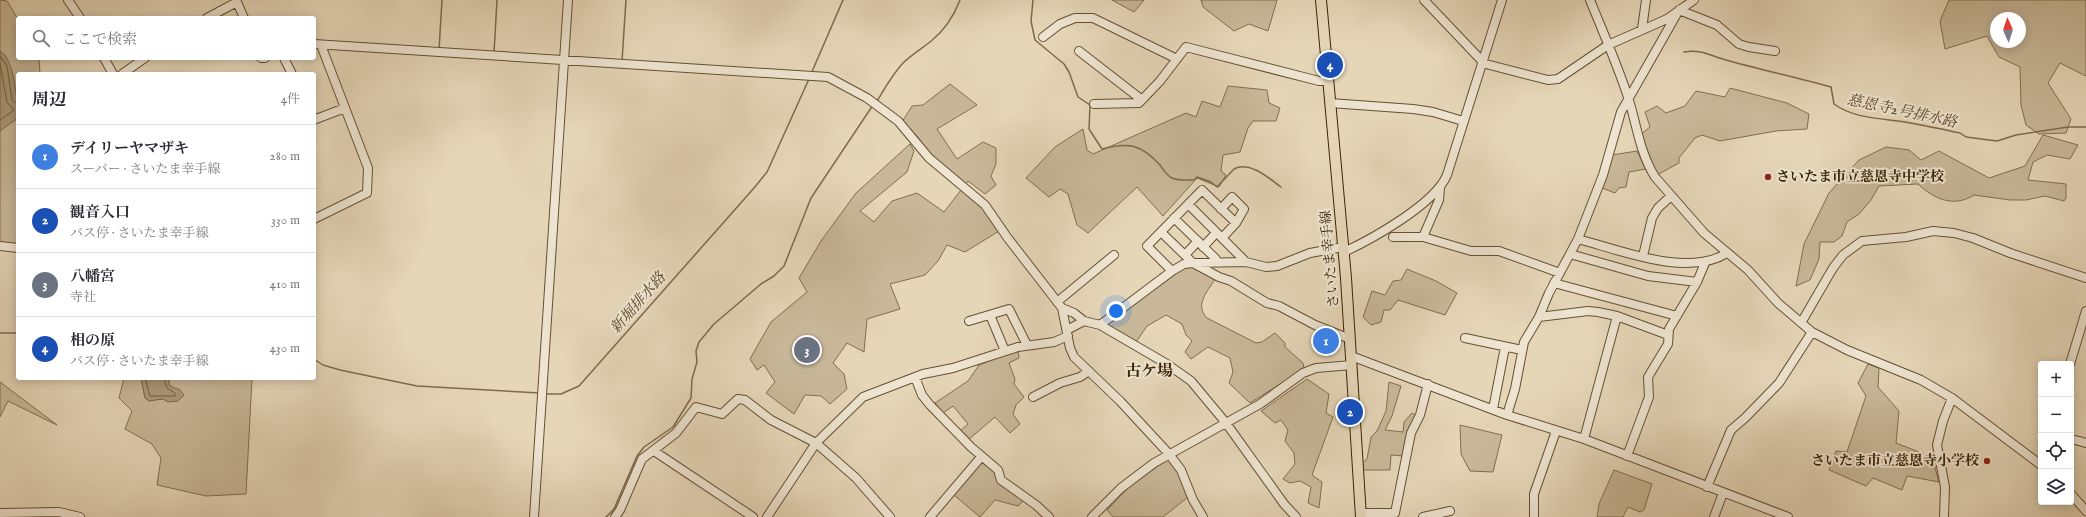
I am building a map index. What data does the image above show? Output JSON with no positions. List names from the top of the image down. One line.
{"streets":{"main road":["さいたま幸手線"]},"districts":["古ケ場"],"water":["慈恩寺2号排水路","新堀排水路"],"places":["さいたま市立慈恩寺中学校","さいたま市立慈恩寺小学校"],"north":"top","page":{"search":"ここで検索","pins":["4","1","3","2"],"heading":["周辺","4件"],"list":[{"mark":"1","name":"デイリーヤマザキ","note":"スーパー · さいたま幸手線","value":"280 m"},{"mark":"2","name":"観音入口","note":"バス停 · さいたま幸手線","value":"330 m"},{"mark":"3","name":"八幡宮","note":"寺社","value":"410 m"},{"mark":"4","name":"相の原","note":"バス停 · さいたま幸手線","value":"430 m"}],"map_buttons":["+","−"]}}
